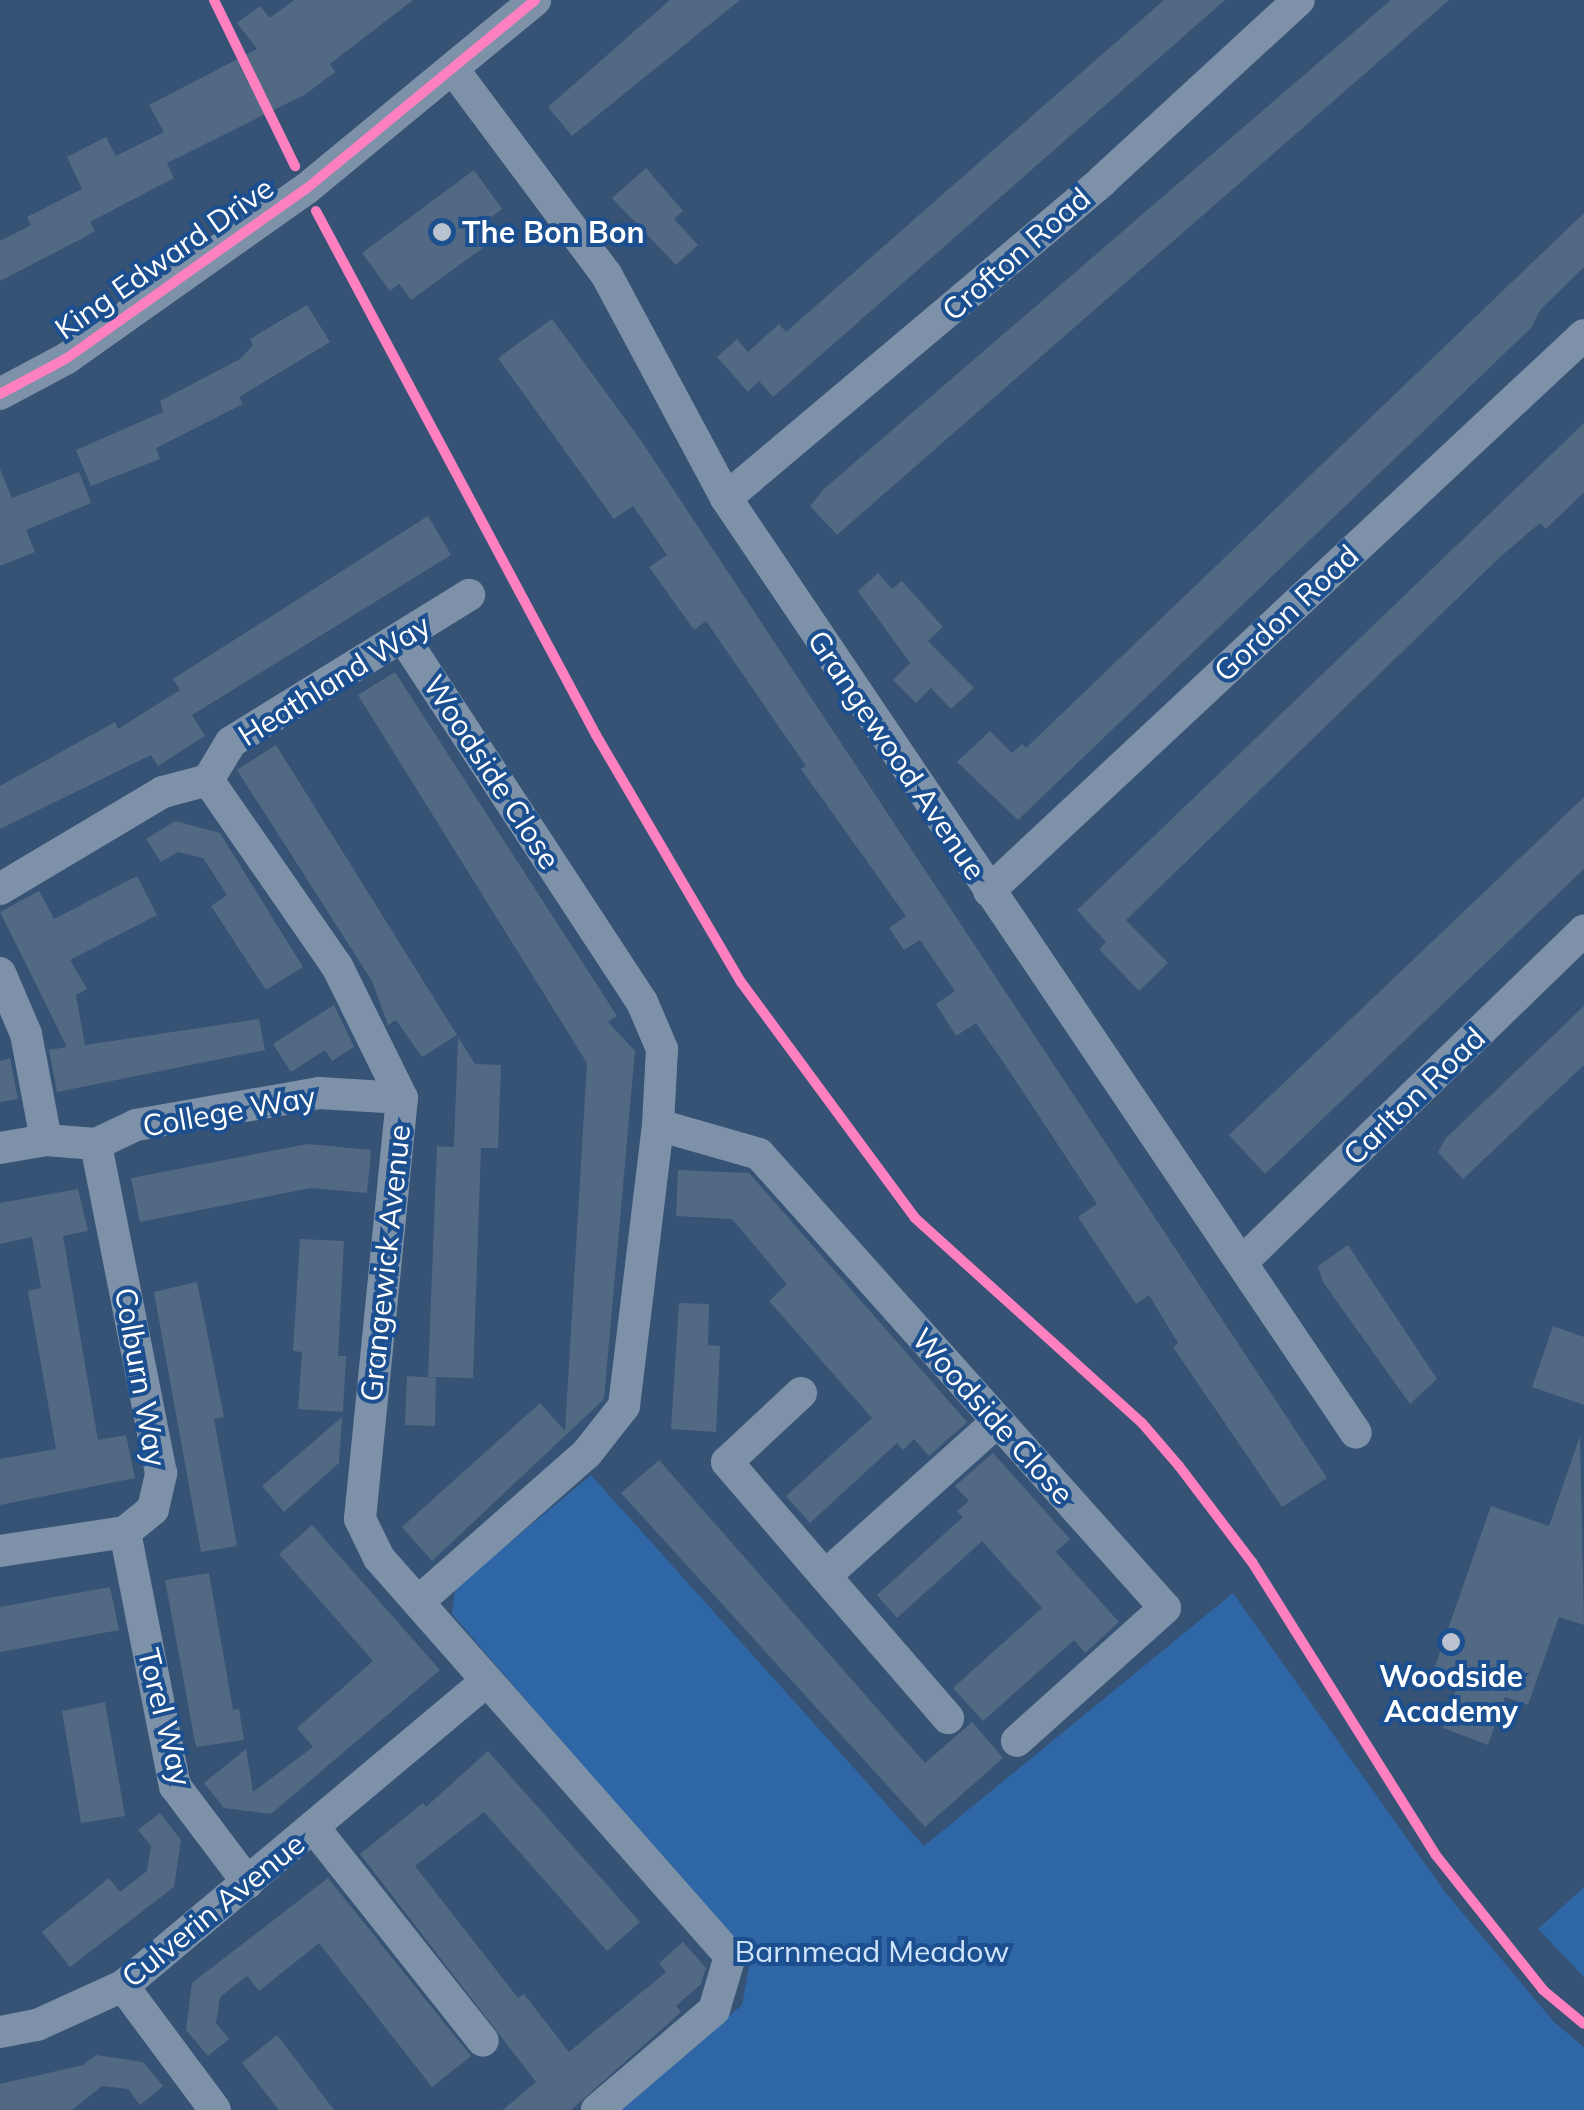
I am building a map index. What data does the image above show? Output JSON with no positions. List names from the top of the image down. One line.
{"streets":{"street":["Crofton Road","King Edward Drive","Gordon Road","Heathland Way","Grangewood Avenue","Woodside Close","Carlton Road","College Way","Grangewick Avenue","Colburn Way","Torel Way","Culverin Avenue"]},"crossings":[["Crofton Road","Grangewood Avenue"],["King Edward Drive","Grangewood Avenue"],["Gordon Road","Grangewood Avenue"],["Heathland Way","Woodside Close"],["Heathland Way","Grangewick Avenue"],["Grangewood Avenue","Carlton Road"],["Woodside Close","Grangewick Avenue"],["College Way","Grangewick Avenue"],["College Way","Colburn Way"],["Grangewick Avenue","Culverin Avenue"],["Colburn Way","Torel Way"],["Torel Way","Culverin Avenue"]],"parks":["Barnmead Meadow"],"places":["The Bon Bon","Woodside Academy"]}
